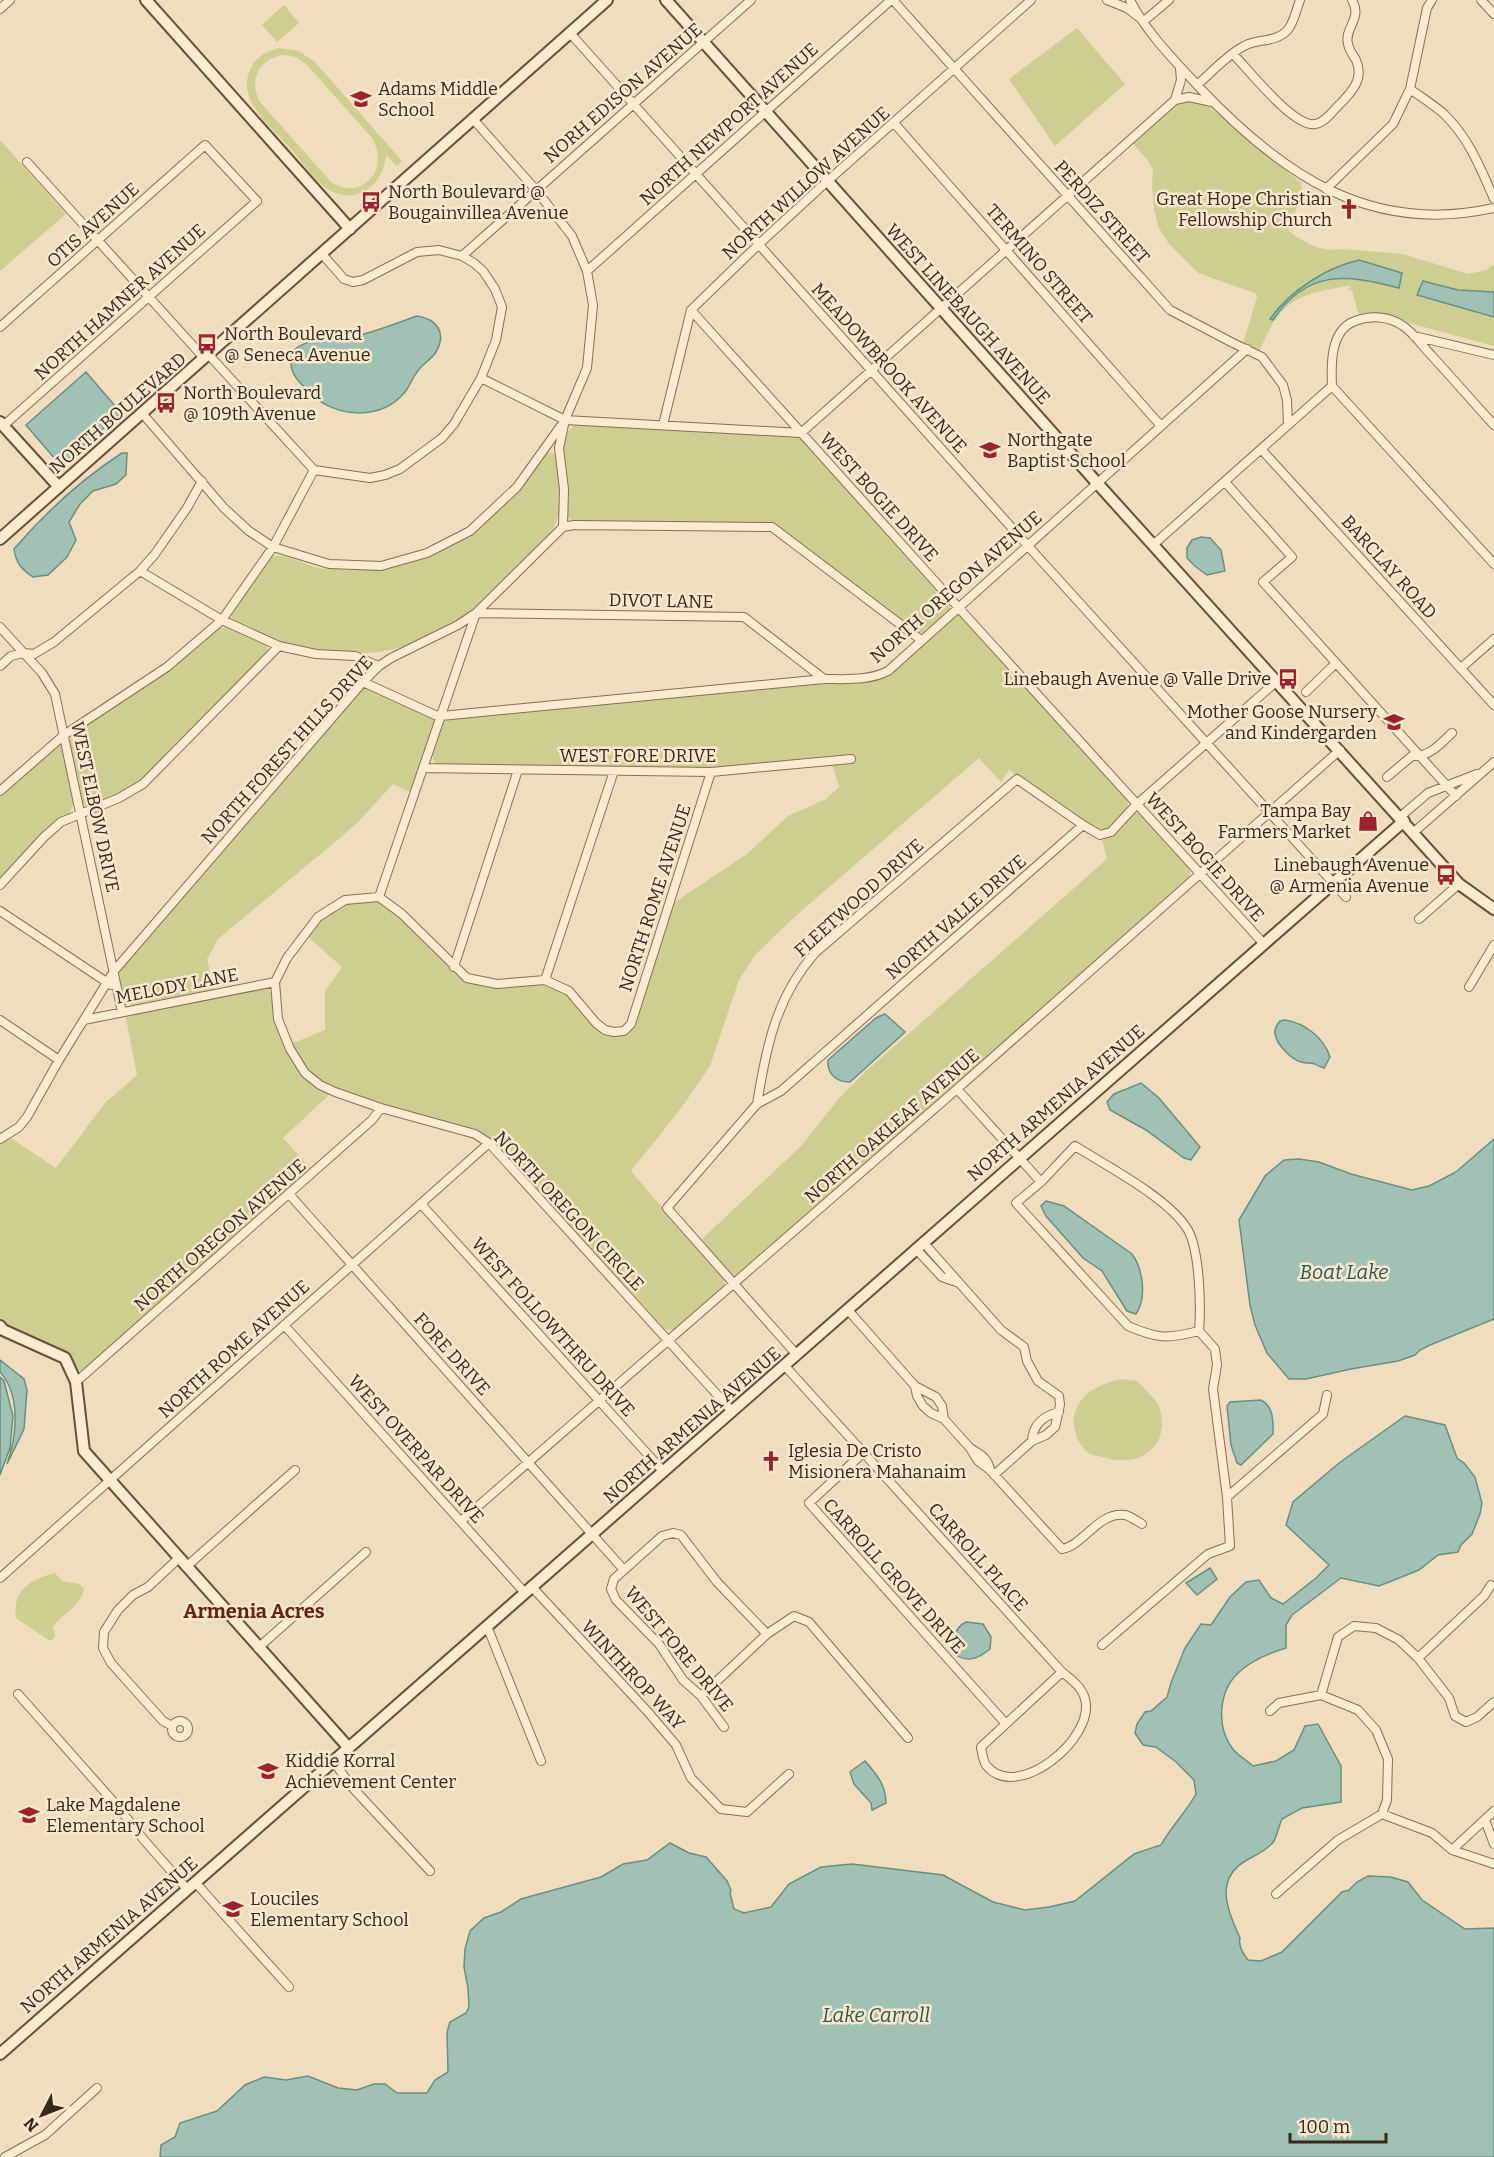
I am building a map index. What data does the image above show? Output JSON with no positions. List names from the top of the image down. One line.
{"streets":{"street":["NORH EDISON AVENUE","NORTH NEWPORT AVENUE","NORTH WILLOW AVENUE","PERDIZ STREET","OTIS AVENUE","TERMINO STREET","NORTH HAMNER AVENUE","WEST LINEBAUGH AVENUE","MEADOWBROOK AVENUE","NORTH BOULEVARD","WEST BOGIE DRIVE","BARCLAY ROAD","NORTH OREGON AVENUE","DIVOT LANE","NORTH FOREST HILLS DRIVE","WEST FORE DRIVE","WEST ELBOW DRIVE","NORTH ROME AVENUE","FLEETWOOD DRIVE","NORTH VALLE DRIVE","MELODY LANE","NORTH ARMENIA AVENUE","NORTH OAKLEAF AVENUE","NORTH OREGON CIRCLE","WEST FOLLOWTHRU DRIVE","FORE DRIVE","WEST OVERPAR DRIVE","CARROLL PLACE","CARROLL GROVE DRIVE","WINTHROP WAY"]},"crossings":[["NORH EDISON AVENUE","WEST LINEBAUGH AVENUE"],["NORH EDISON AVENUE","MEADOWBROOK AVENUE"],["NORTH NEWPORT AVENUE","PERDIZ STREET"],["NORTH NEWPORT AVENUE","WEST LINEBAUGH AVENUE"],["NORTH NEWPORT AVENUE","MEADOWBROOK AVENUE"],["NORTH WILLOW AVENUE","PERDIZ STREET"],["NORTH WILLOW AVENUE","TERMINO STREET"],["NORTH WILLOW AVENUE","WEST LINEBAUGH AVENUE"],["NORTH WILLOW AVENUE","MEADOWBROOK AVENUE"],["NORTH WILLOW AVENUE","WEST BOGIE DRIVE"],["PERDIZ STREET","NORTH OREGON AVENUE"],["OTIS AVENUE","NORTH HAMNER AVENUE"],["TERMINO STREET","NORTH OREGON AVENUE"],["WEST LINEBAUGH AVENUE","NORTH OREGON AVENUE"],["WEST LINEBAUGH AVENUE","NORTH ARMENIA AVENUE"],["WEST LINEBAUGH AVENUE","NORTH OAKLEAF AVENUE"],["MEADOWBROOK AVENUE","NORTH BOULEVARD"],["MEADOWBROOK AVENUE","NORTH OREGON AVENUE"],["MEADOWBROOK AVENUE","NORTH ARMENIA AVENUE"],["MEADOWBROOK AVENUE","NORTH OAKLEAF AVENUE"],["WEST BOGIE DRIVE","NORTH OREGON AVENUE"],["WEST BOGIE DRIVE","NORTH ARMENIA AVENUE"],["WEST BOGIE DRIVE","NORTH OAKLEAF AVENUE"],["NORTH OREGON AVENUE","DIVOT LANE"],["NORTH OREGON AVENUE","NORTH FOREST HILLS DRIVE"],["NORTH OREGON AVENUE","NORTH OREGON CIRCLE"],["NORTH OREGON AVENUE","FORE DRIVE"],["DIVOT LANE","NORTH FOREST HILLS DRIVE"],["NORTH FOREST HILLS DRIVE","WEST ELBOW DRIVE"],["NORTH FOREST HILLS DRIVE","MELODY LANE"],["WEST FORE DRIVE","NORTH ROME AVENUE"],["WEST FORE DRIVE","NORTH ARMENIA AVENUE"],["WEST FORE DRIVE","FORE DRIVE"],["WEST ELBOW DRIVE","MELODY LANE"],["NORTH ROME AVENUE","NORTH OREGON CIRCLE"],["NORTH ROME AVENUE","WEST FOLLOWTHRU DRIVE"],["NORTH ROME AVENUE","FORE DRIVE"],["NORTH ROME AVENUE","WEST OVERPAR DRIVE"],["FLEETWOOD DRIVE","NORTH VALLE DRIVE"],["NORTH VALLE DRIVE","NORTH OAKLEAF AVENUE"],["MELODY LANE","NORTH OREGON CIRCLE"],["NORTH ARMENIA AVENUE","NORTH OREGON CIRCLE"],["NORTH ARMENIA AVENUE","WEST FOLLOWTHRU DRIVE"],["NORTH ARMENIA AVENUE","FORE DRIVE"],["NORTH ARMENIA AVENUE","WEST OVERPAR DRIVE"],["NORTH ARMENIA AVENUE","CARROLL PLACE"],["NORTH ARMENIA AVENUE","WINTHROP WAY"],["NORTH OAKLEAF AVENUE","NORTH OREGON CIRCLE"],["NORTH OAKLEAF AVENUE","WEST FOLLOWTHRU DRIVE"],["NORTH OAKLEAF AVENUE","FORE DRIVE"],["NORTH OAKLEAF AVENUE","WEST OVERPAR DRIVE"],["WEST OVERPAR DRIVE","WINTHROP WAY"],["CARROLL PLACE","CARROLL GROVE DRIVE"]],"districts":["Armenia Acres"],"water":["Boat Lake","Lake Carroll"],"places":{"school or university":["Adams Middle School","Northgate Baptist School","Mother Goose Nursery and Kindergarden","Kiddie Korral Achievement Center","Lake Magdalene Elementary School","Louciles Elementary School"],"bus stop":["North Boulevard @ Bougainvillea Avenue","North Boulevard @ Seneca Avenue","North Boulevard @ 109th Avenue","Linebaugh Avenue @ Valle Drive","Linebaugh Avenue @ Armenia Avenue"],"church":["Great Hope Christian Fellowship Church","Iglesia De Cristo Misionera Mahanaim"],"shop":["Tampa Bay Farmers Market"]},"scale_bar":"100 m","north":"bottom left"}
